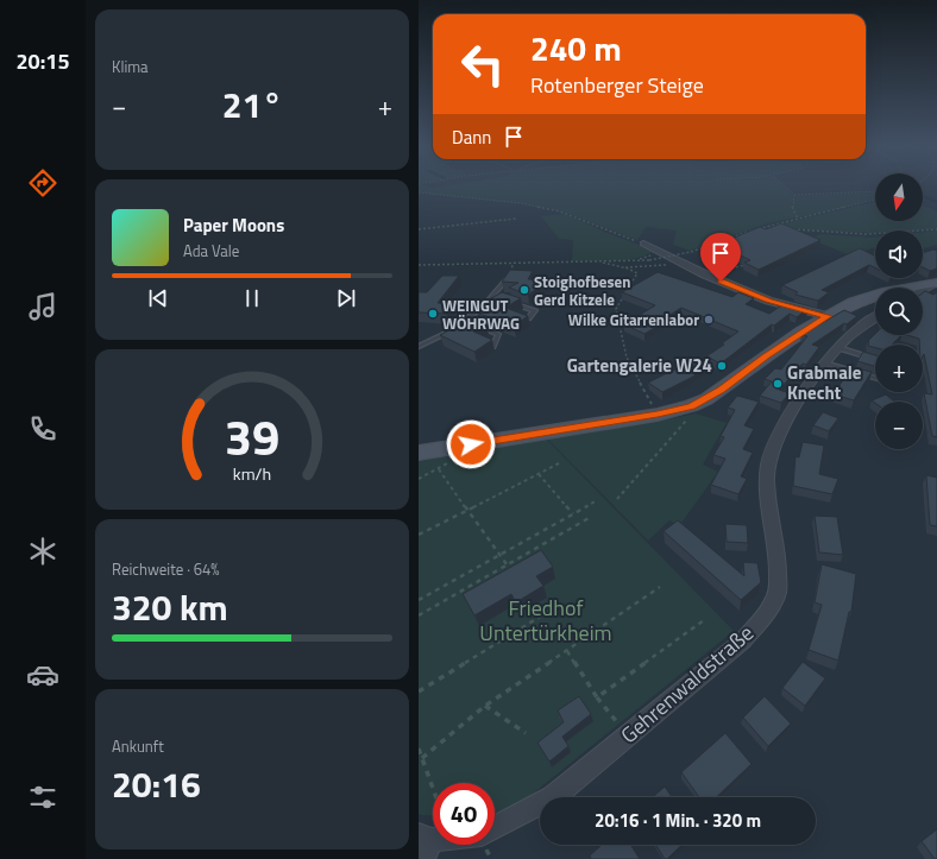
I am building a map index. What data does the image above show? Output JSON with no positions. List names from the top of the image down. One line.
{"streets":{"street":["Gehrenwaldstraße"]},"parks":["Friedhof Untertürkheim"],"places":["Stoighofbesen Gerd Kitzele","WEINGUT WÖHRWAG","Wilke Gitarrenlabor","Gartengalerie W24","Grabmale Knecht"],"north":"bottom","page":{"tabs":"20:15","tile":["Klima",["Reichweite · 64%","320 km"],["Ankunft","20:16"]],"turn":["240 m","Rotenberger Steige"],"heat":["−","21°","+"],"then":"Dann","map_buttons":["+","−"],"song":["Paper Moons","Ada Vale"],"limit":"40","trip":"20:16 · 1 Min. · 320 m","gauge":["39","km/h"]}}
